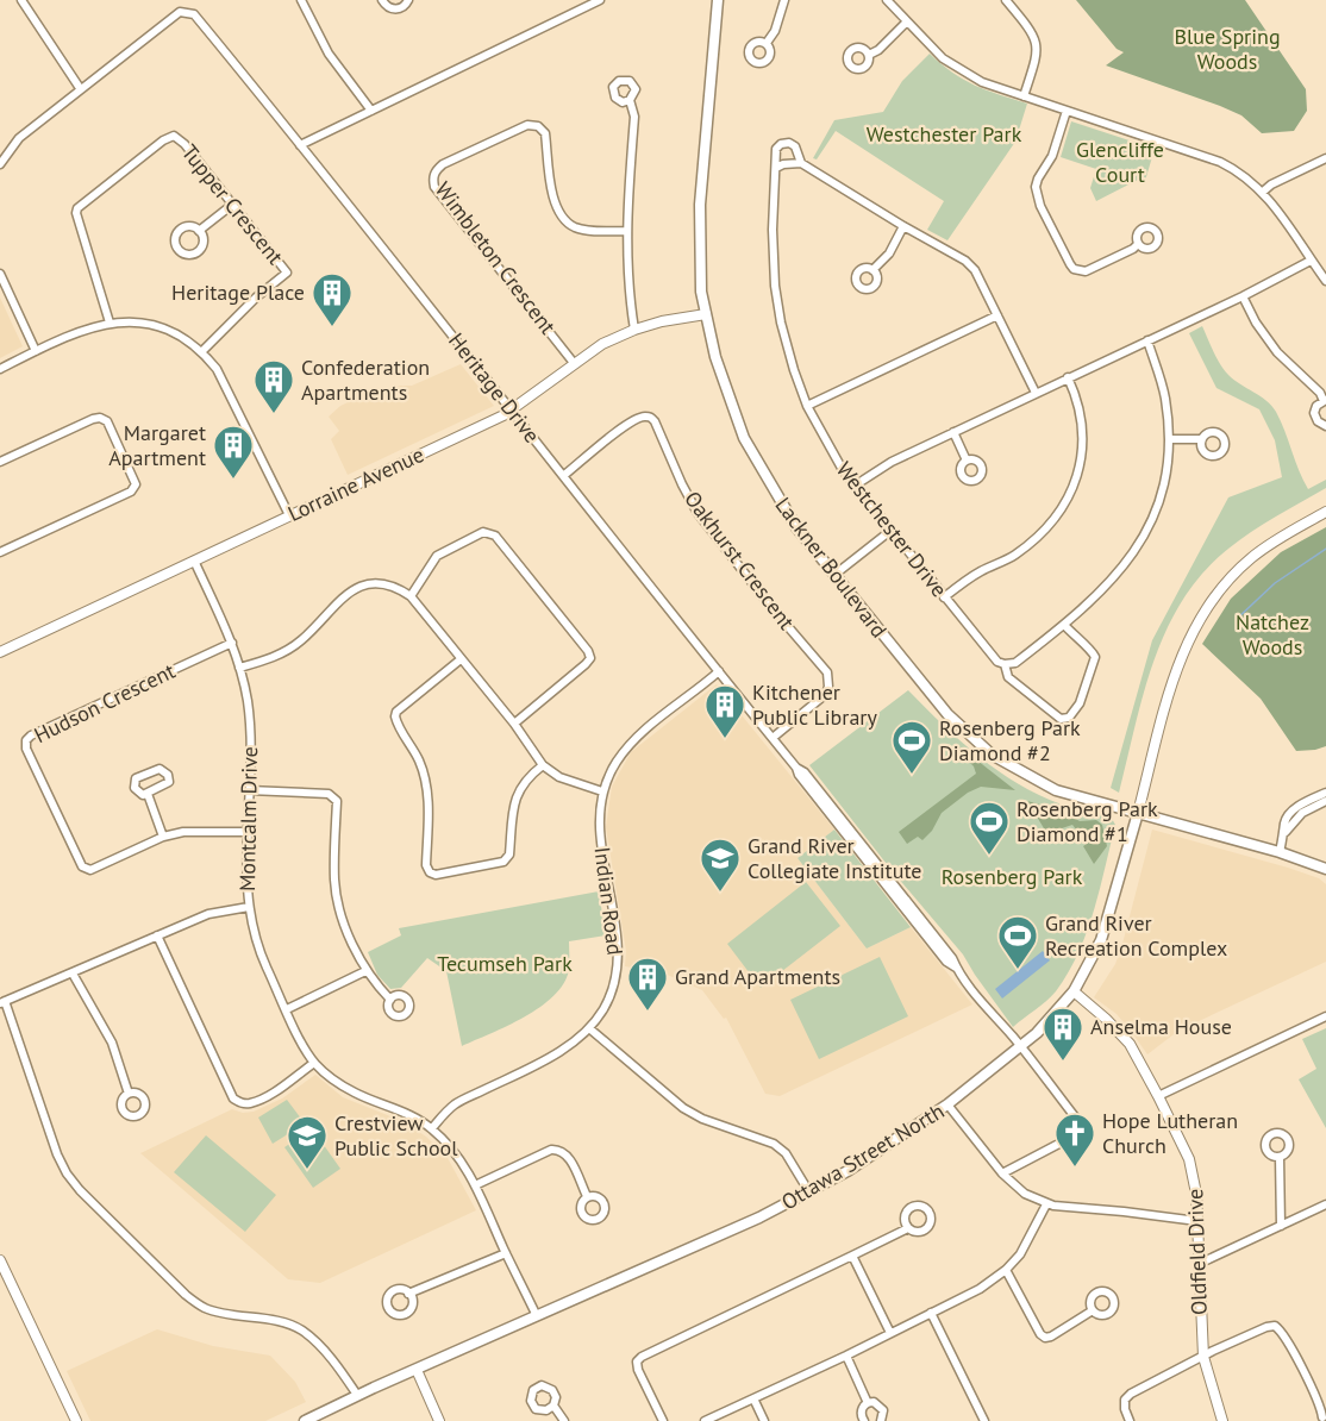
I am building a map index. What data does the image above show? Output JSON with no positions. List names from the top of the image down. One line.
{"streets":{"main road":["Lackner Boulevard","Ottawa Street North"],"street":["Tupper Crescent","Wimbleton Crescent","Heritage Drive","Lorraine Avenue","Westchester Drive","Oakhurst Crescent","Hudson Crescent","Montcalm Drive","Indian Road","Oldfield Drive"]},"crossings":[["Wimbleton Crescent","Lorraine Avenue"],["Heritage Drive","Lorraine Avenue"],["Heritage Drive","Oakhurst Crescent"],["Heritage Drive","Indian Road"],["Heritage Drive","Ottawa Street North"],["Lorraine Avenue","Lackner Boulevard"],["Lorraine Avenue","Montcalm Drive"],["Lackner Boulevard","Ottawa Street North"],["Hudson Crescent","Montcalm Drive"],["Montcalm Drive","Indian Road"],["Montcalm Drive","Ottawa Street North"],["Ottawa Street North","Oldfield Drive"]],"parks":["Blue Spring Woods","Westchester Park","Glencliffe Court","Natchez Woods","Rosenberg Park","Tecumseh Park"],"places":{"building":["Heritage Place","Confederation Apartments","Margaret Apartment","Kitchener Public Library","Grand Apartments","Anselma House"],"sports":["Rosenberg Park Diamond #2","Rosenberg Park Diamond #1","Grand River Recreation Complex"],"school or university":["Grand River Collegiate Institute","Crestview Public School"],"church":["Hope Lutheran Church"]}}
